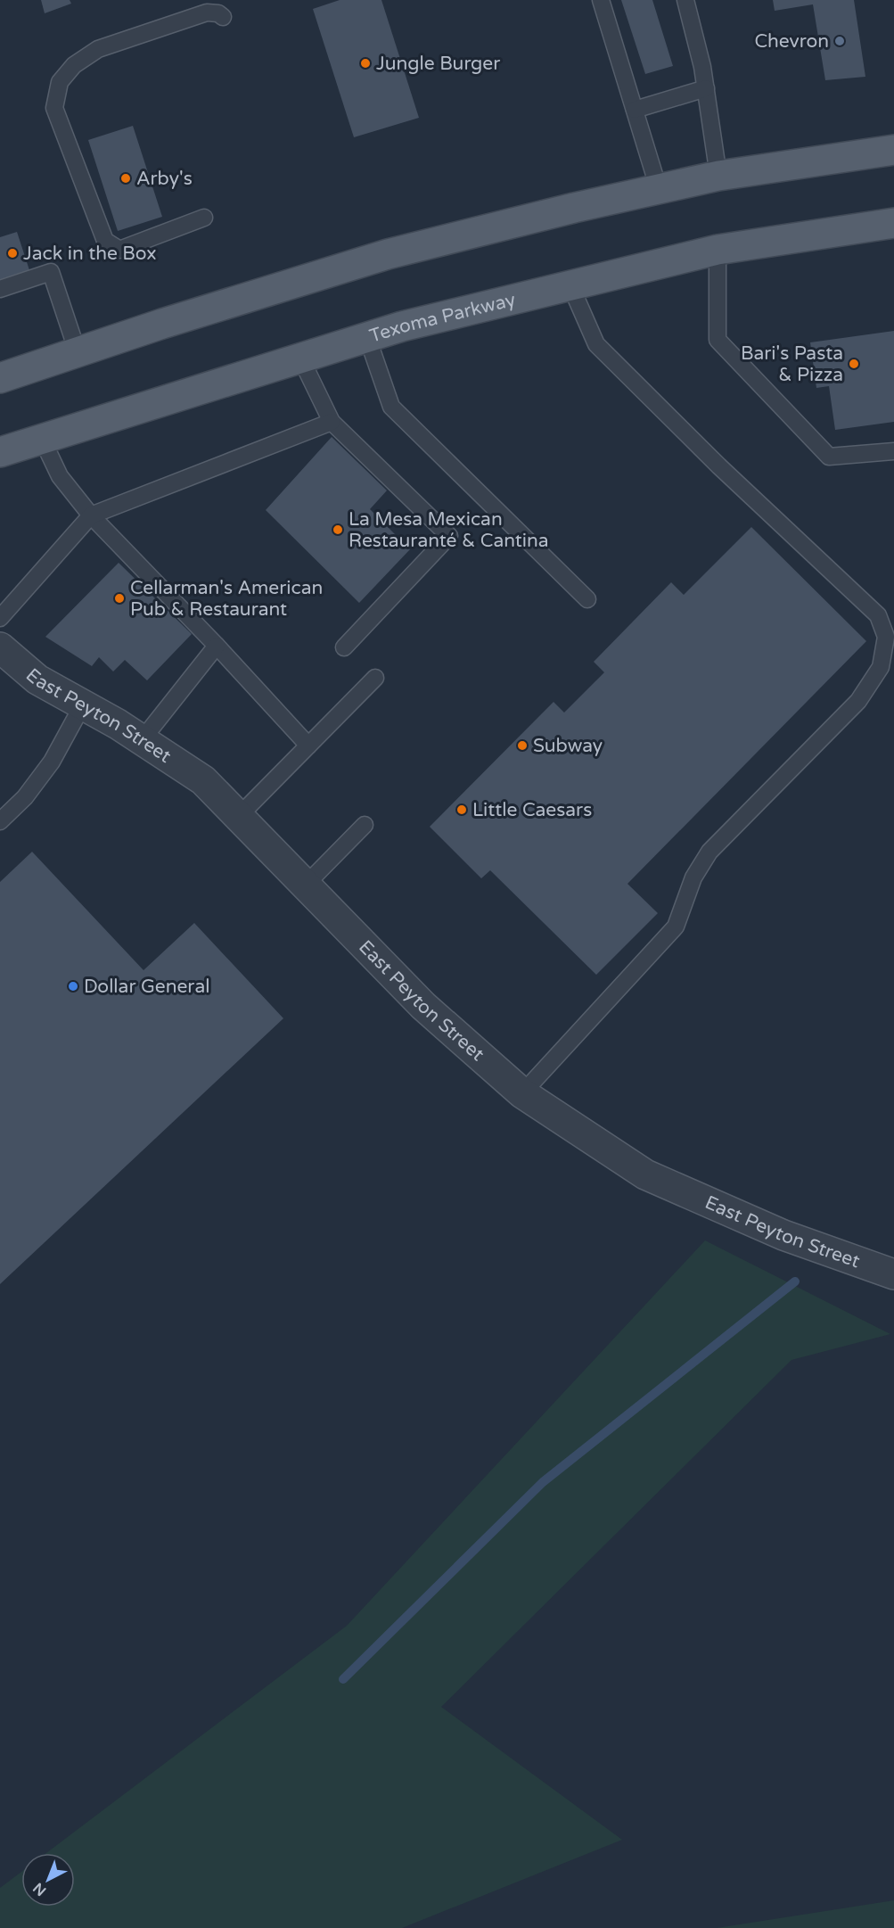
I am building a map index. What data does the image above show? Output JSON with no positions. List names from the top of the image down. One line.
{"streets":{"main road":["Texoma Parkway"],"street":["East Peyton Street"]},"places":["Chevron","Jungle Burger","Arby's","Jack in the Box","Bari's Pasta & Pizza","La Mesa Mexican Restauranté & Cantina","Cellarman's American Pub & Restaurant","Subway","Little Caesars","Dollar General"],"north":"bottom left"}
